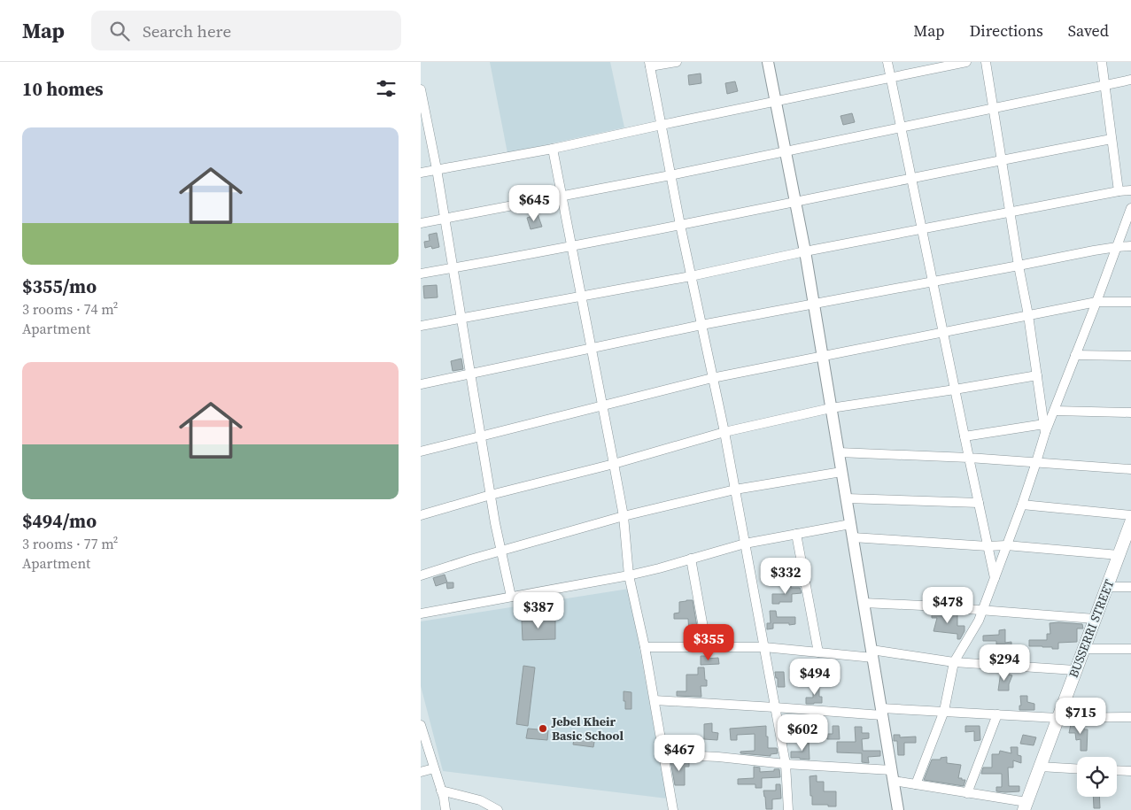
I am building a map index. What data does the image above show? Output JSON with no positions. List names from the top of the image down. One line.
{"streets":{"main road":["BUSSERRI STREET"]},"places":["Jebel Kheir Basic School"],"page":{"header":"Map","search":"Search here","nav":["Map","Directions","Saved"],"heading":"10 homes","list":[{"name":"$355/mo","note":"3 rooms · 74 m² · Apartment"},{"name":"$494/mo","note":"3 rooms · 77 m² · Apartment"}],"price":["$645","$332","$478","$387","$355","$294","$494","$715","$602","$467"]}}
